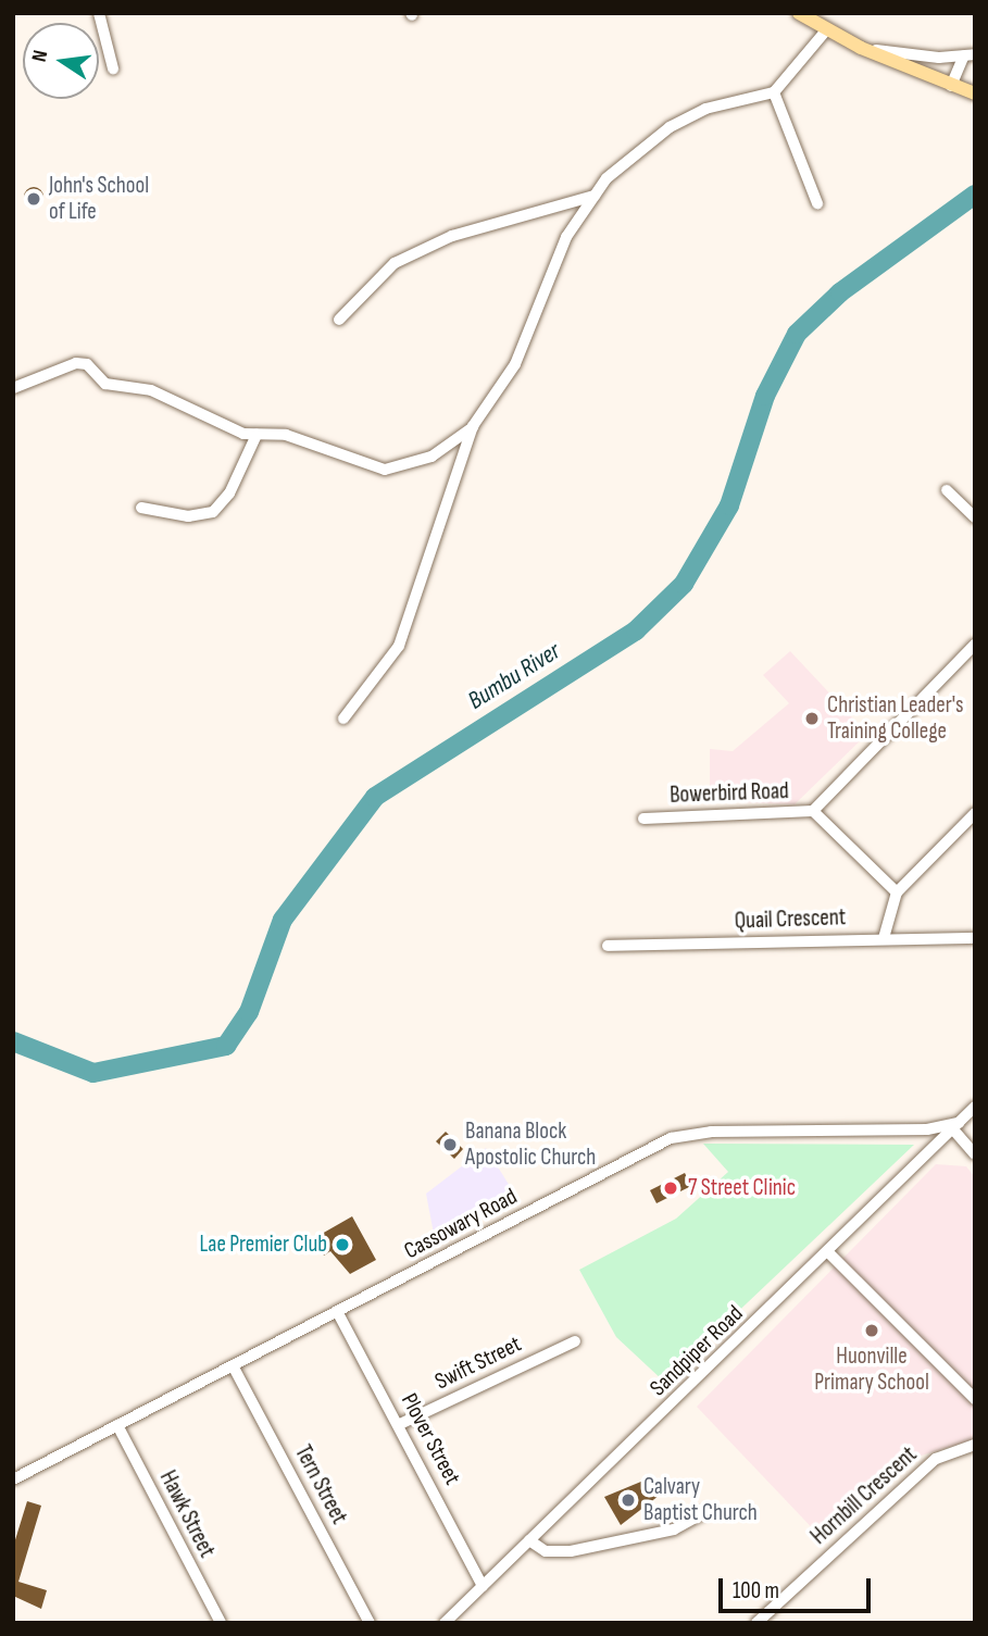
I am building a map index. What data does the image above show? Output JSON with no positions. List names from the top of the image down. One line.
{"streets":{"street":["Bowerbird Road","Quail Crescent","Cassowary Road","Sandpiper Road","Swift Street","Plover Street","Tern Street","Hornbill Crescent","Hawk Street"]},"crossings":[["Cassowary Road","Sandpiper Road"],["Cassowary Road","Plover Street"],["Cassowary Road","Tern Street"],["Cassowary Road","Hawk Street"],["Sandpiper Road","Plover Street"],["Swift Street","Plover Street"]],"water":["Bumbu River"],"places":["John's School of Life","Christian Leader's Training College","Banana Block Apostolic Church","7 Street Clinic","Lae Premier Club","Huonville Primary School","Calvary Baptist Church"],"scale_bar":"100 m","north":"left"}
